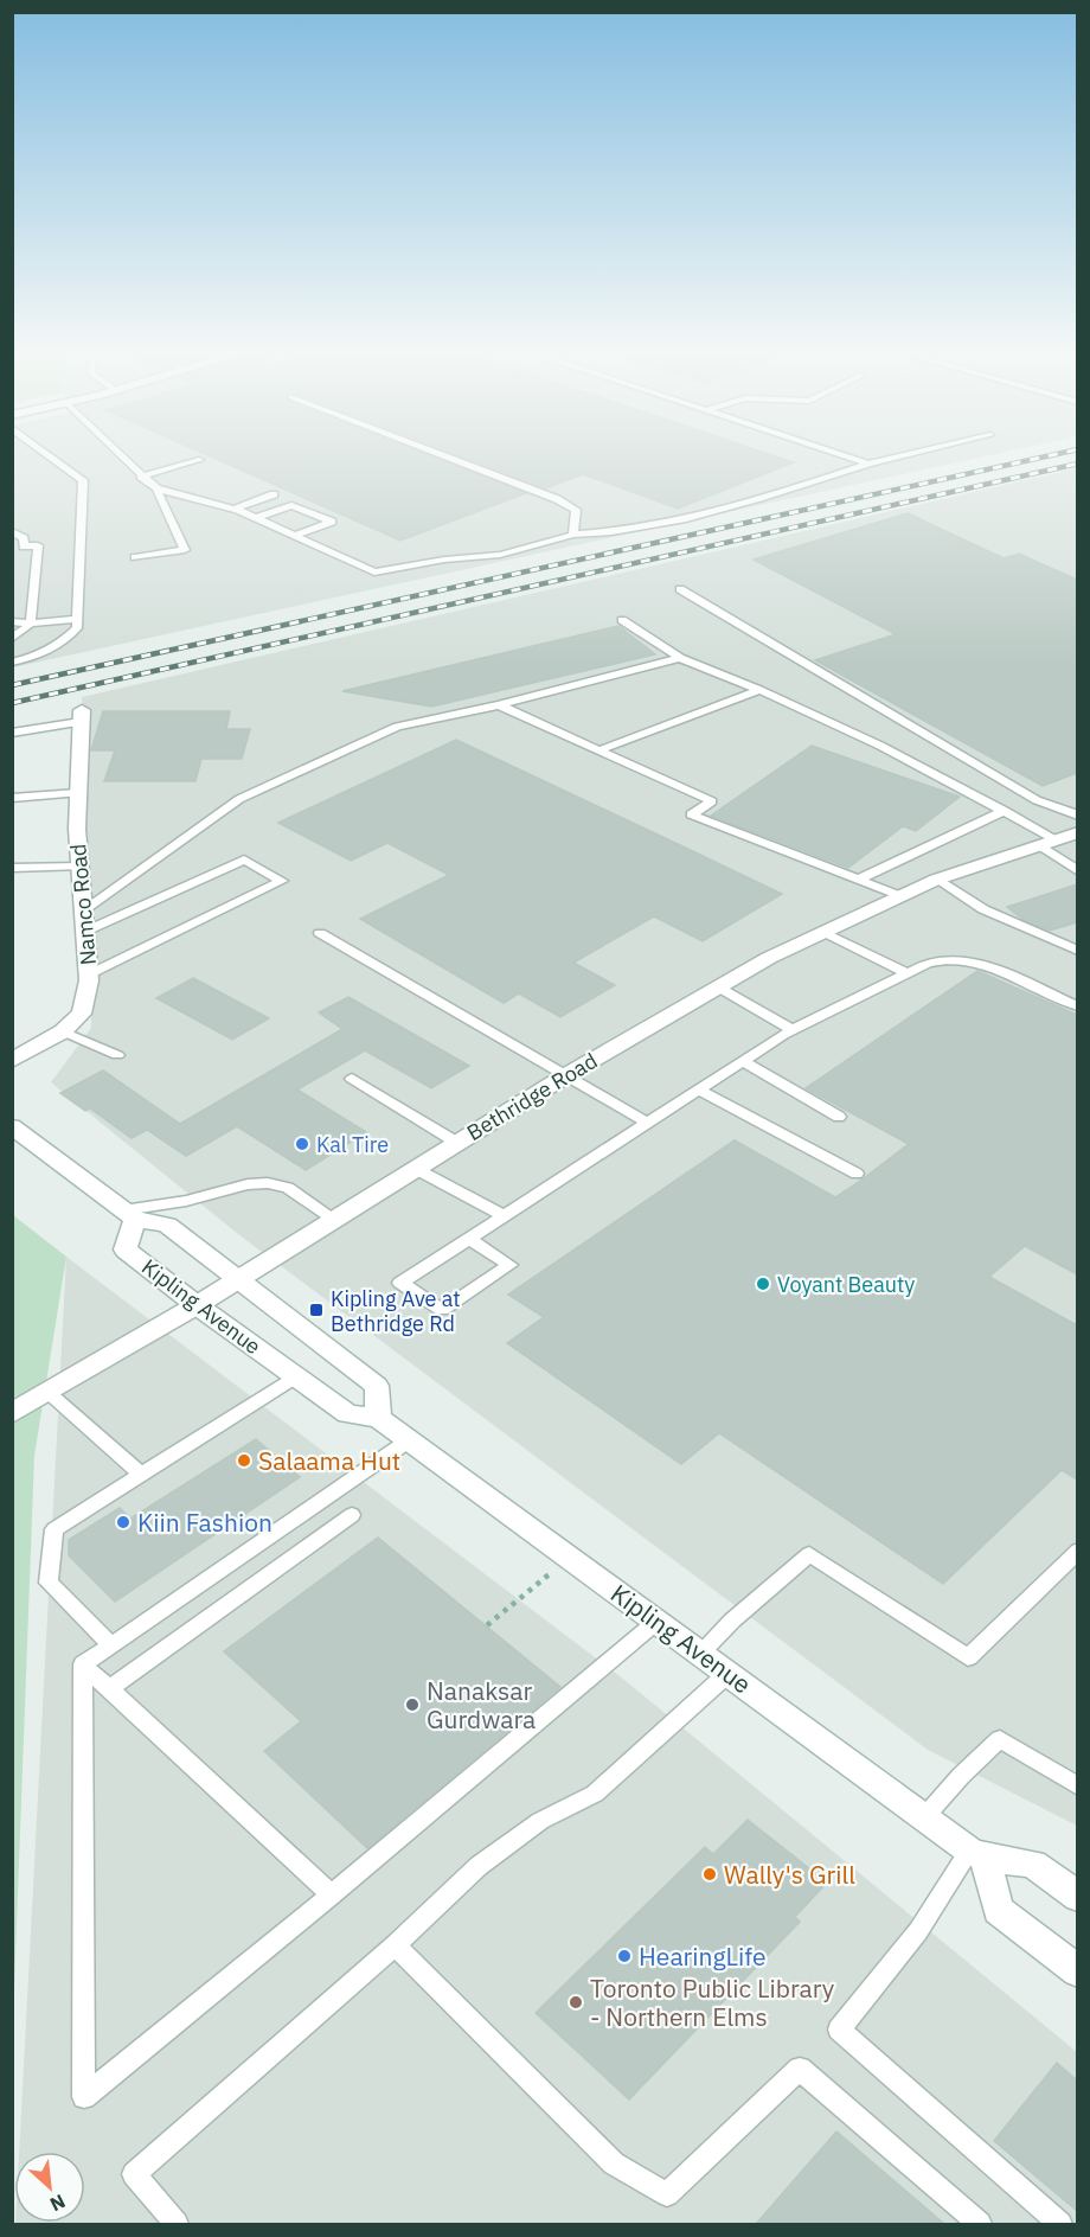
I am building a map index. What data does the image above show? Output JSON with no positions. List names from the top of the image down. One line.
{"streets":{"street":["Namco Road","Bethridge Road","Kipling Avenue"]},"crossings":[["Bethridge Road","Kipling Avenue"]],"places":{"other":["Kal Tire","Voyant Beauty","Salaama Hut","Kiin Fashion","Nanaksar Gurdwara","Wally's Grill","HearingLife","Toronto Public Library - Northern Elms"],"transit":["Kipling Ave at Bethridge Rd"]},"north":"bottom right"}
